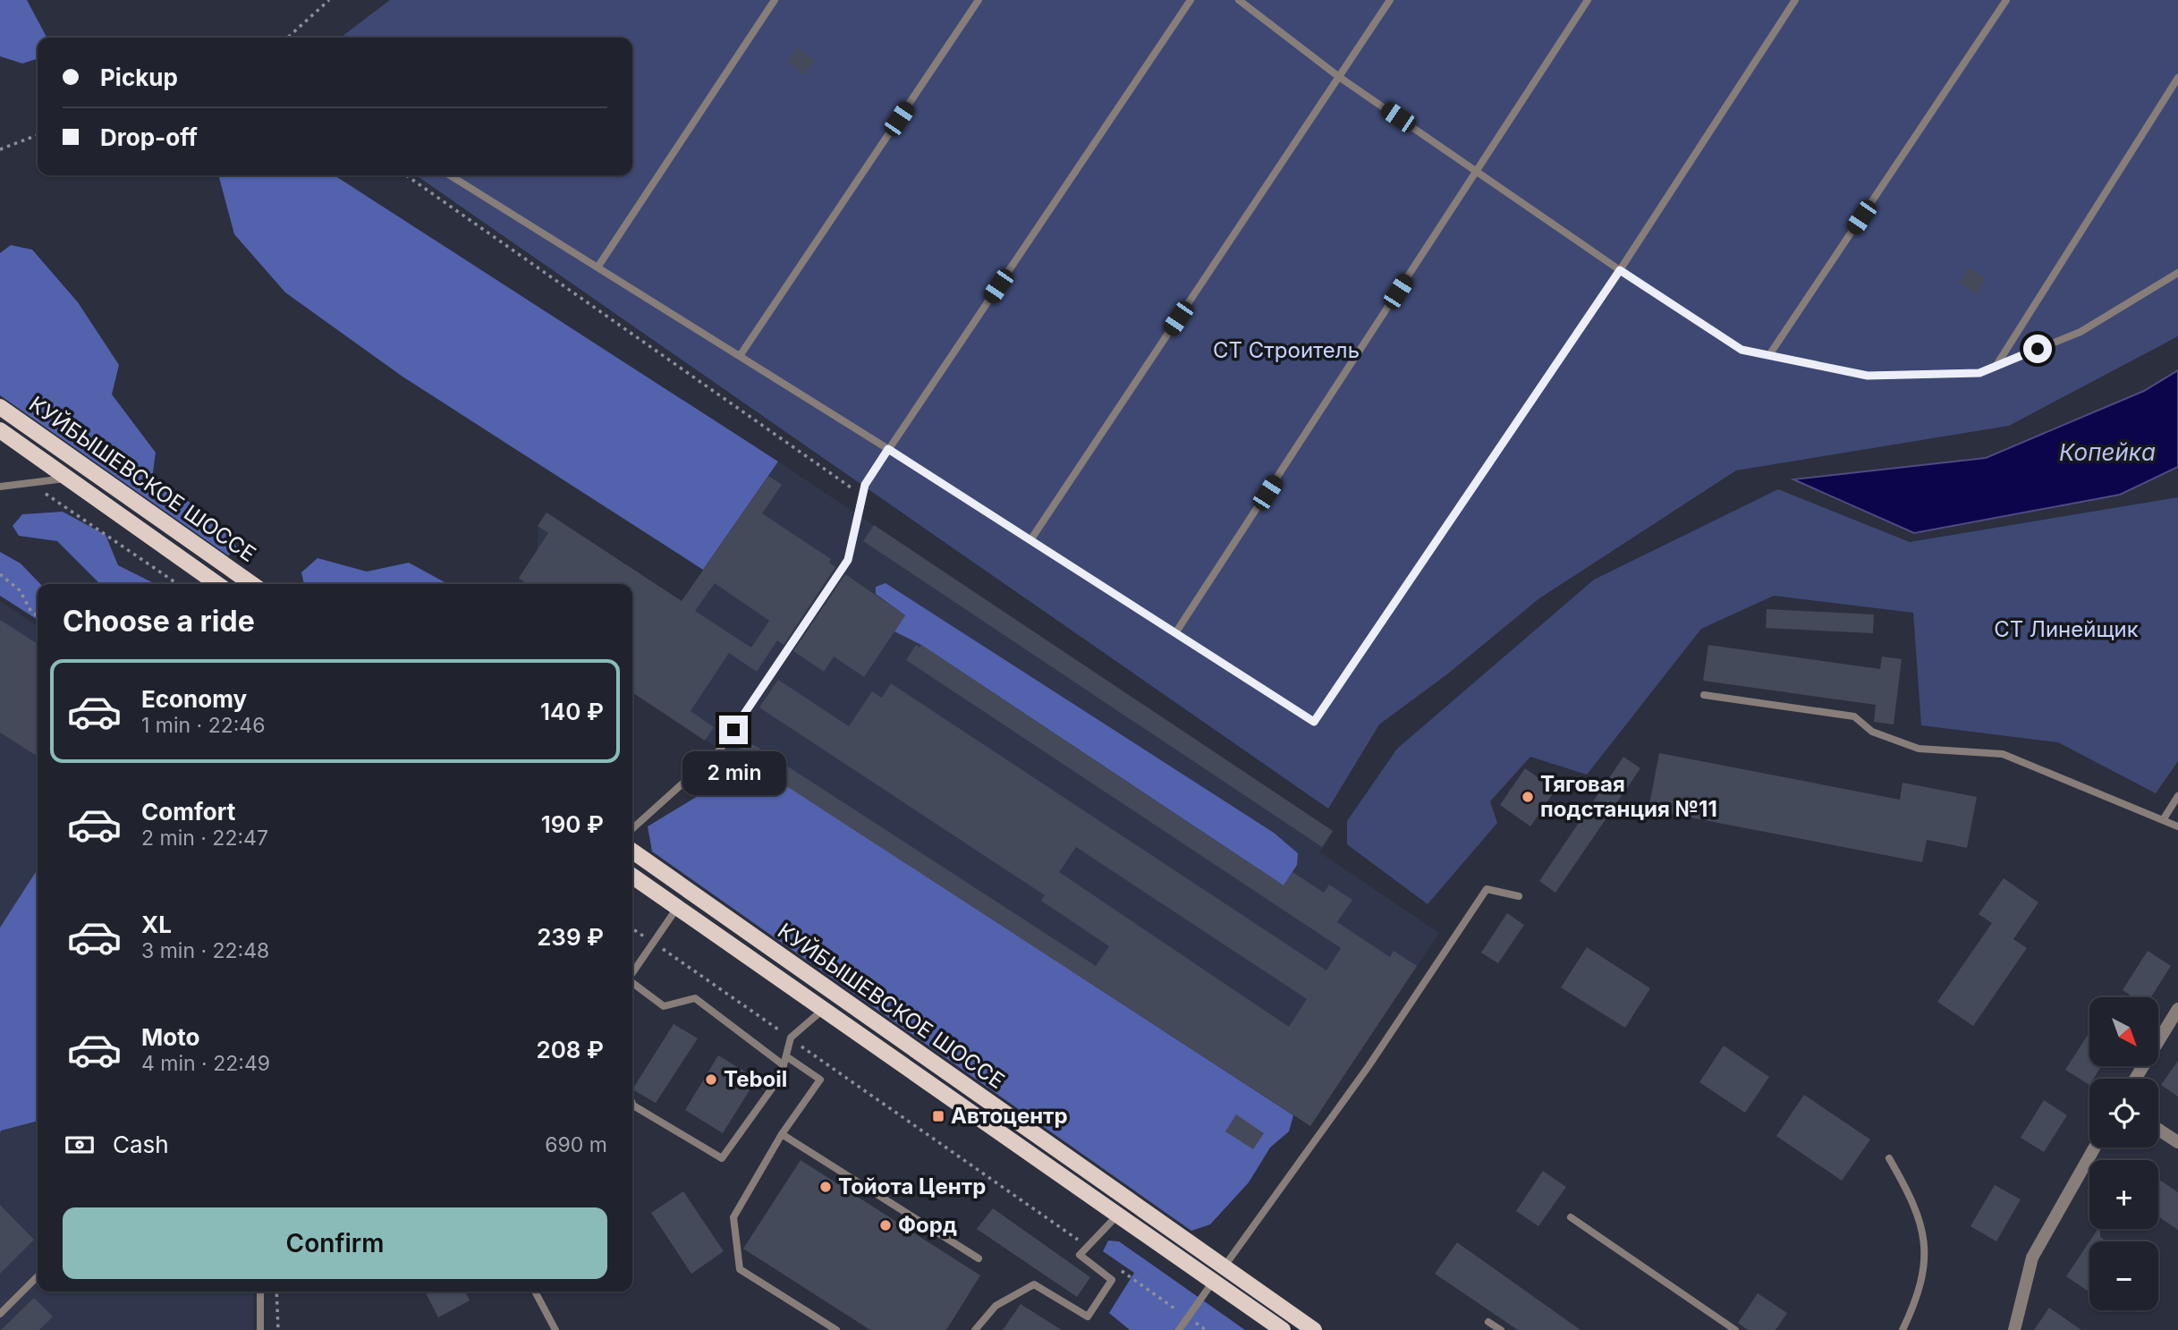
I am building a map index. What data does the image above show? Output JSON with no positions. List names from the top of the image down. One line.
{"streets":{"main road":["КУЙБЫШЕВСКОЕ ШОССЕ"]},"water":["Копейка"],"parks":["СТ Строитель","СТ Линейщик"],"places":{"other":["Тяговая подстанция №11","Teboil","Тойота Центр","Форд"],"transit":["Автоцентр"]},"north":"bottom right","page":{"banner":["Pickup","Drop-off"],"heading":"Choose a ride","list":[{"name":"Economy","note":"1 min · 22:46","value":"140 ₽"},{"name":"Comfort","note":"2 min · 22:47","value":"190 ₽"},{"name":"XL","note":"3 min · 22:48","value":"239 ₽"},{"name":"Moto","note":"4 min · 22:49","value":"208 ₽"}],"bubble":"2 min","map_buttons":["+","−"],"pay":["Cash","690 m"],"buttons":"Confirm"}}
